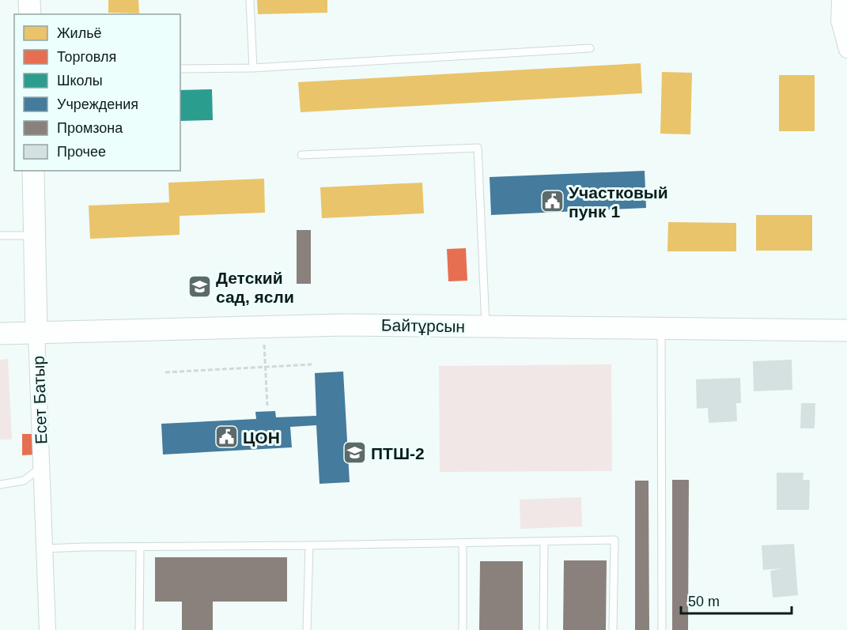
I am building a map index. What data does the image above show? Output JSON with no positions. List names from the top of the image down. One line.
{"streets":{"street":["Байтұрсын","Есет Батыр"]},"crossings":[["Байтұрсын","Есет Батыр"]],"places":{"public building":["Участковый пунк 1","ЦОН"],"school or university":["Детский сад, ясли","ПТШ-2"]},"legend":["Жильё","Торговля","Школы","Учреждения","Промзона","Прочее"],"scale_bar":"50 m"}
